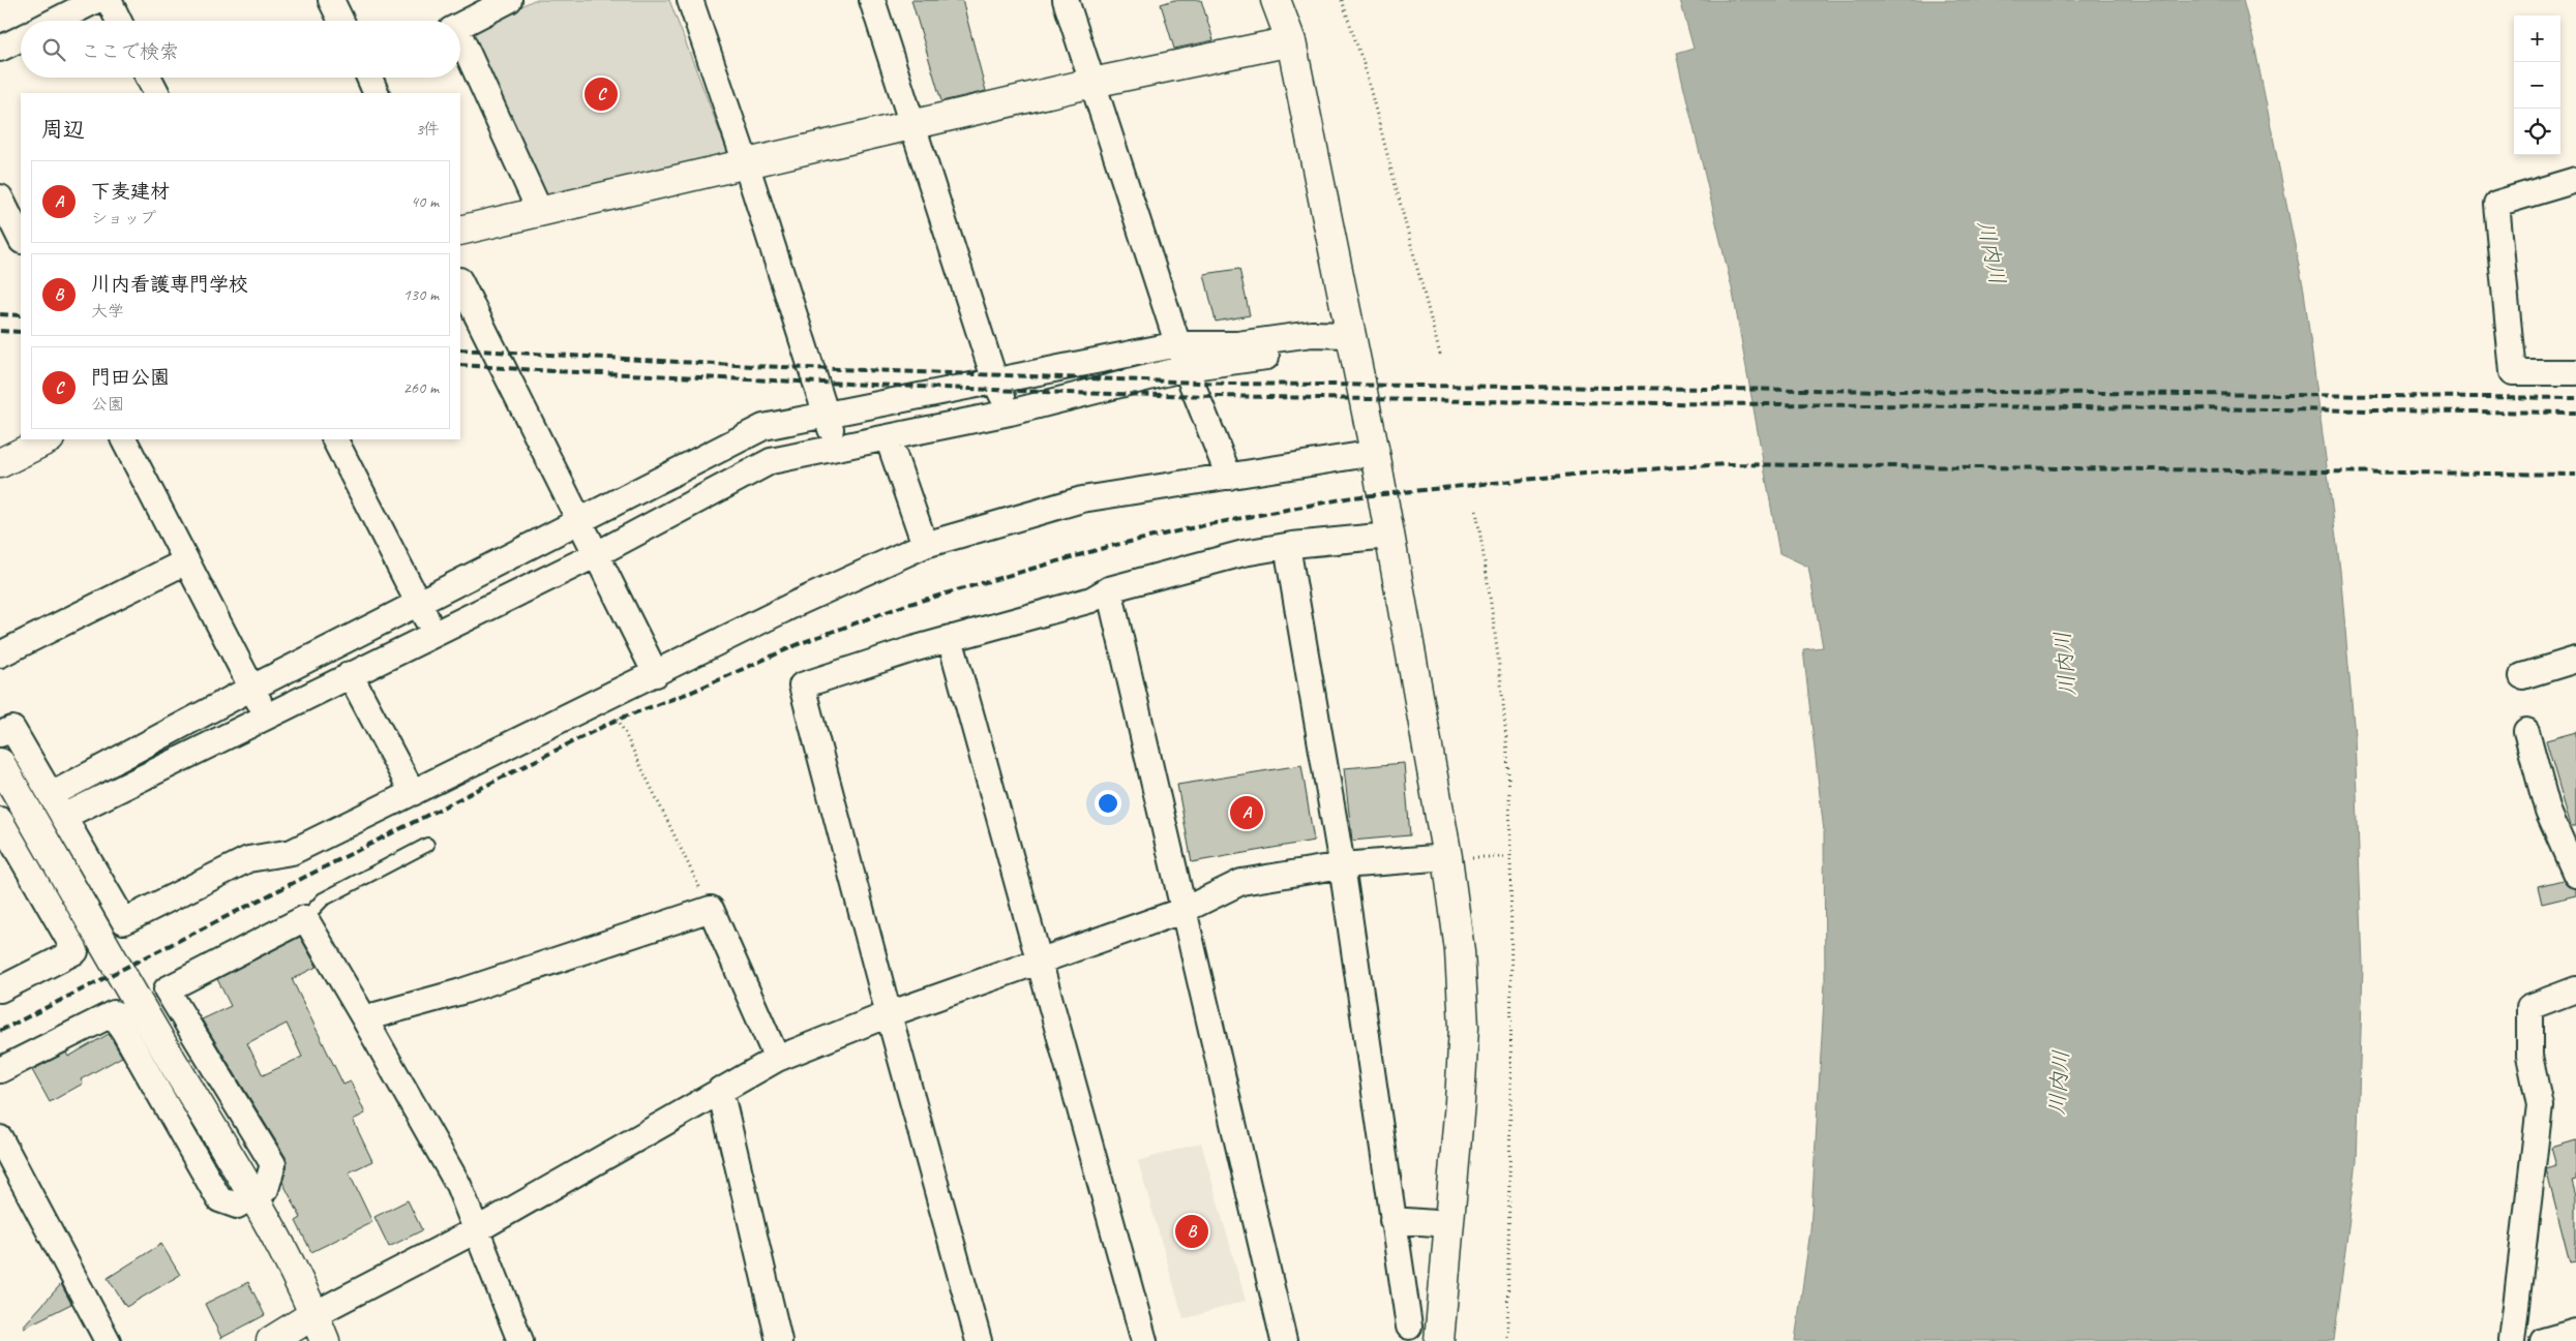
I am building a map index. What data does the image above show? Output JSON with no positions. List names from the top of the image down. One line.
{"water":["川内川"],"page":{"map_buttons":["+","−"],"search":"ここで検索","pins":["C","A","B"],"heading":["周辺","3件"],"list":[{"mark":"A","name":"下麦建材","note":"ショップ","value":"40 m"},{"mark":"B","name":"川内看護専門学校","note":"大学","value":"130 m"},{"mark":"C","name":"門田公園","note":"公園","value":"260 m"}]}}
